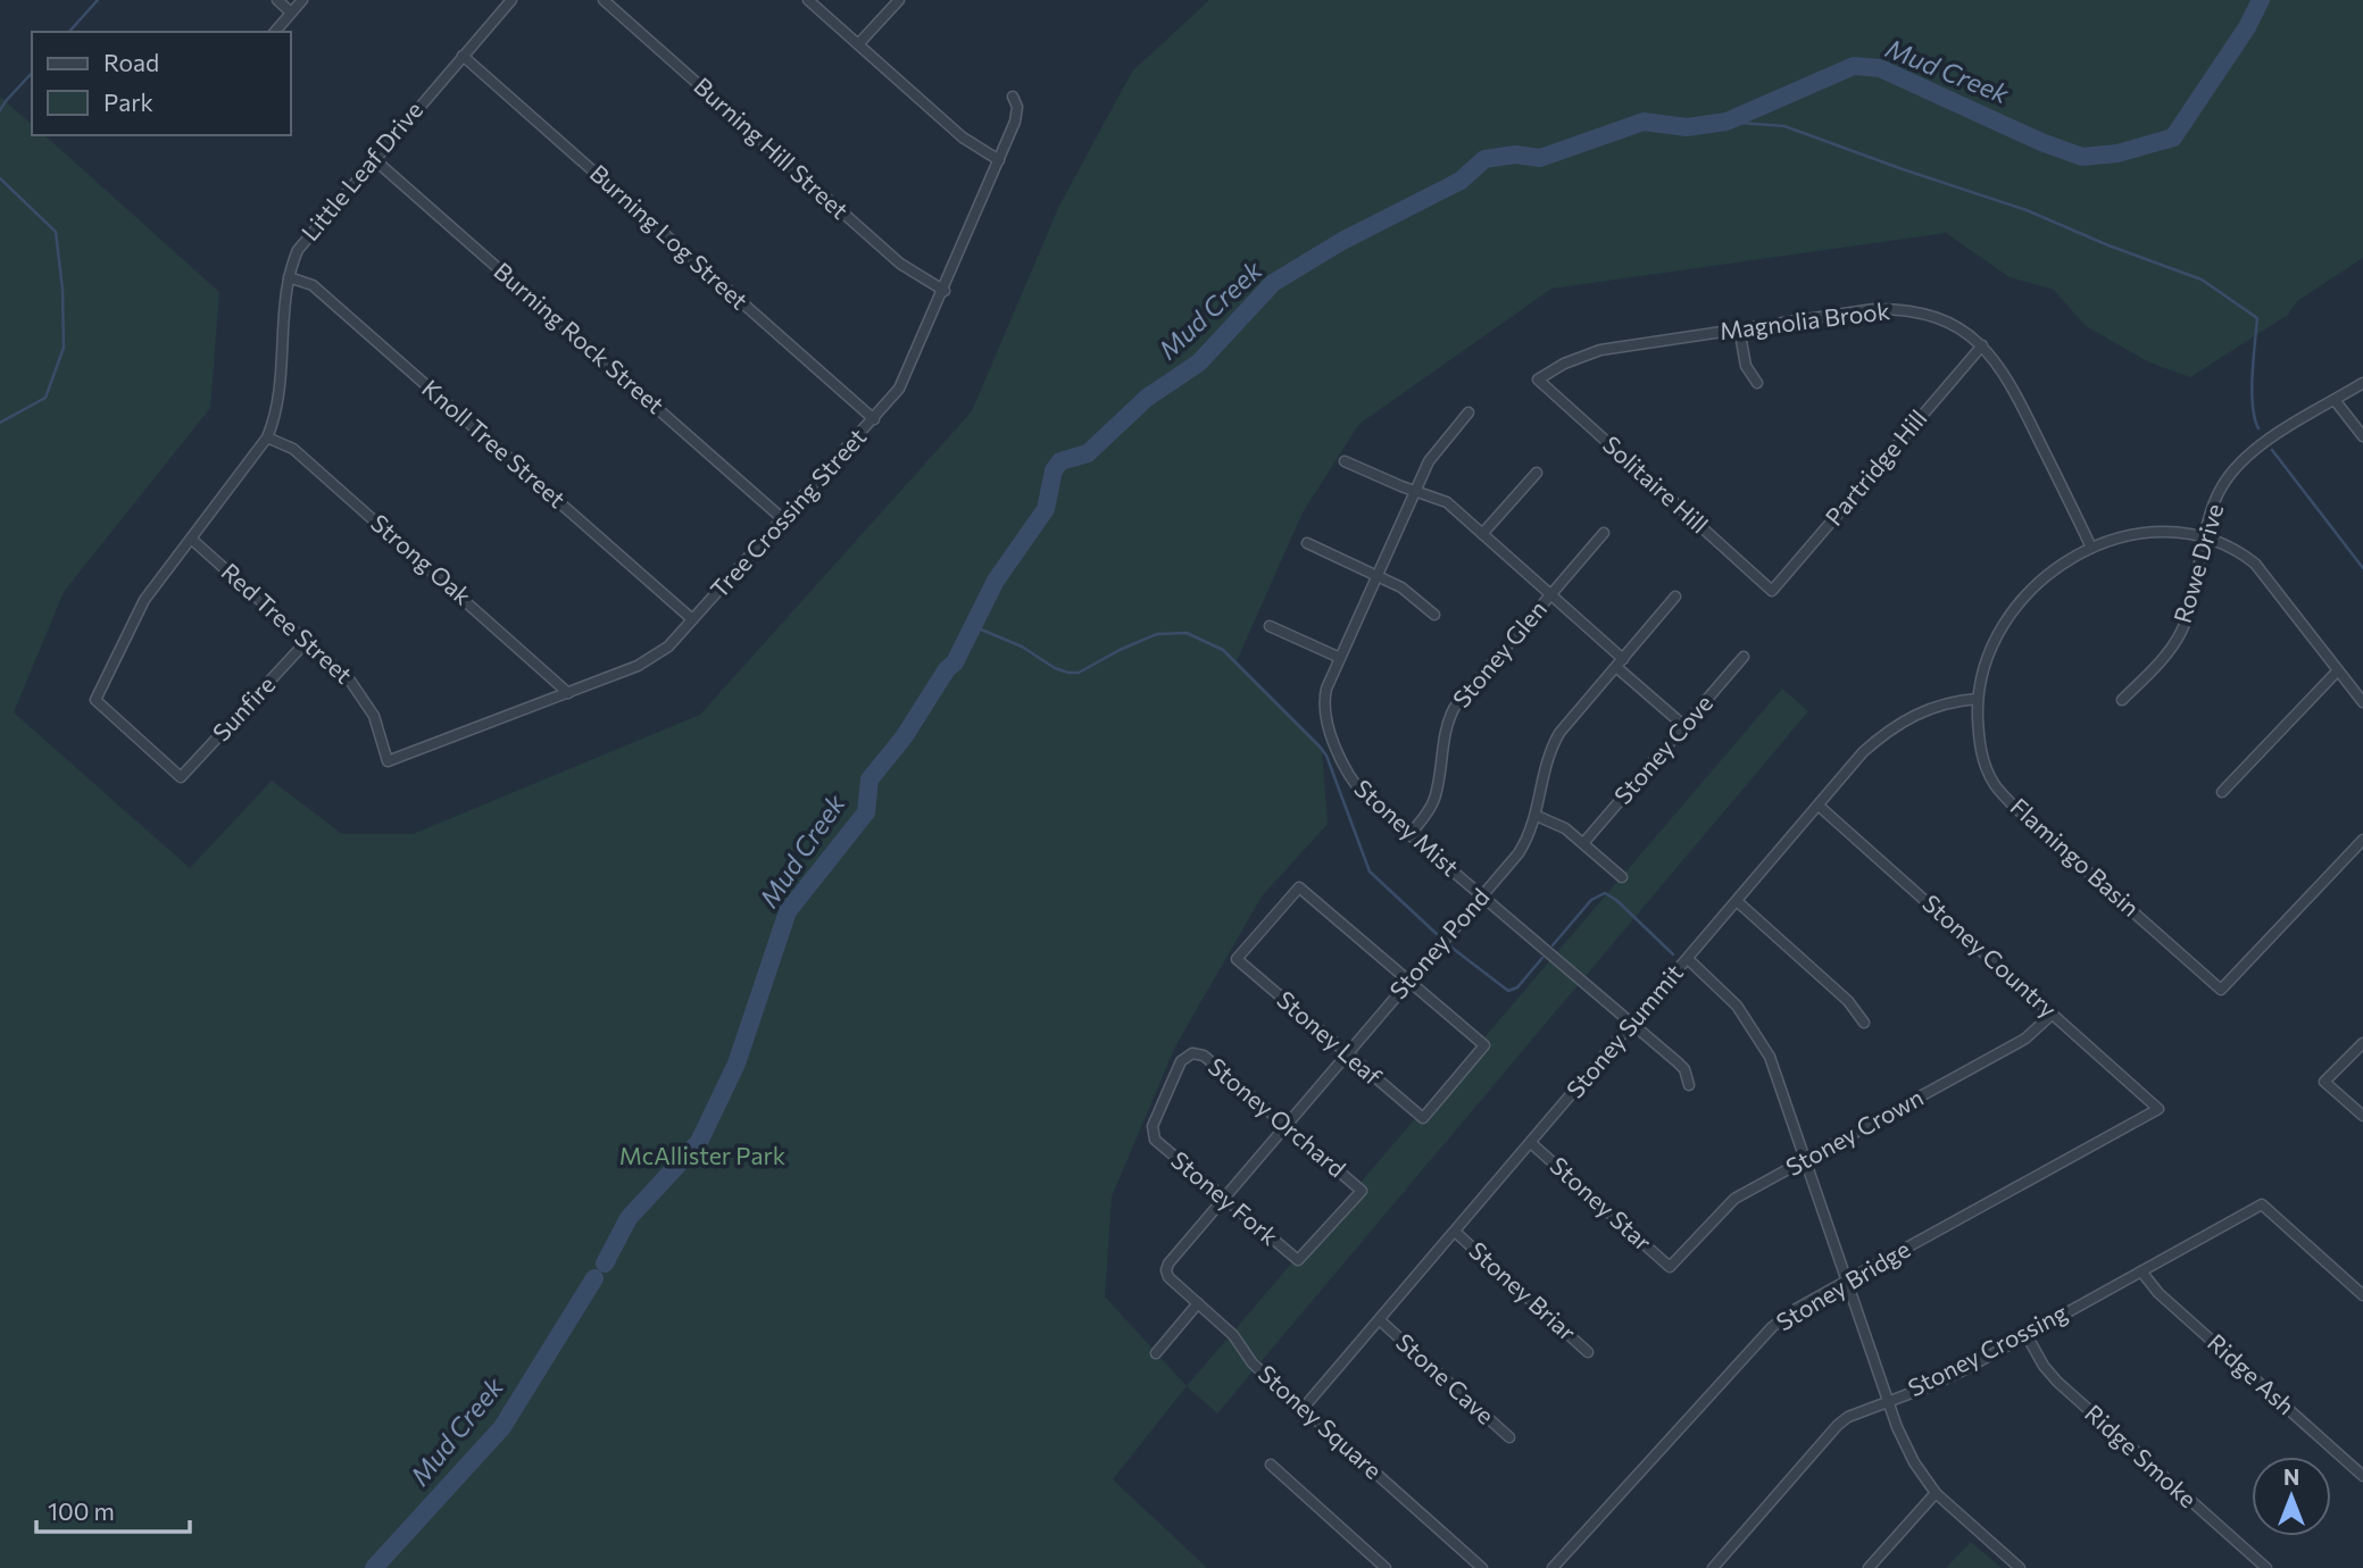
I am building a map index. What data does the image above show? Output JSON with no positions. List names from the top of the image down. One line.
{"streets":{"street":["Burning Hill Street","Little Leaf Drive","Burning Log Street","Magnolia Brook","Burning Rock Street","Knoll Tree Street","Partridge Hill","Solitaire Hill","Tree Crossing Street","Strong Oak","Rowe Drive","Red Tree Street","Stoney Glen","Sunfire","Stoney Cove","Stoney Mist","Flamingo Basin","Stoney Pond","Stoney Country","Stoney Summit","Stoney Leaf","Stoney Orchard","Stoney Crown","Stoney Fork","Stoney Star","Stoney Bridge","Stoney Briar","Stoney Crossing","Ridge Ash","Stone Cave","Stoney Square","Ridge Smoke"]},"crossings":[["Burning Hill Street","Tree Crossing Street"],["Little Leaf Drive","Burning Log Street"],["Little Leaf Drive","Burning Rock Street"],["Little Leaf Drive","Knoll Tree Street"],["Little Leaf Drive","Strong Oak"],["Little Leaf Drive","Red Tree Street"],["Little Leaf Drive","Sunfire"],["Burning Log Street","Tree Crossing Street"],["Magnolia Brook","Partridge Hill"],["Magnolia Brook","Solitaire Hill"],["Magnolia Brook","Flamingo Basin"],["Burning Rock Street","Tree Crossing Street"],["Knoll Tree Street","Tree Crossing Street"],["Partridge Hill","Solitaire Hill"],["Tree Crossing Street","Strong Oak"],["Tree Crossing Street","Red Tree Street"],["Rowe Drive","Flamingo Basin"],["Red Tree Street","Sunfire"],["Stoney Glen","Stoney Mist"],["Stoney Mist","Stoney Pond"],["Stoney Mist","Stoney Summit"],["Flamingo Basin","Stoney Summit"],["Stoney Pond","Stoney Leaf"],["Stoney Pond","Stoney Orchard"],["Stoney Pond","Stoney Fork"],["Stoney Pond","Stoney Square"],["Stoney Country","Stoney Summit"],["Stoney Country","Stoney Crown"],["Stoney Country","Stoney Bridge"],["Stoney Summit","Stoney Star"],["Stoney Summit","Stoney Briar"],["Stoney Summit","Stone Cave"],["Stoney Summit","Stoney Square"],["Stoney Orchard","Stoney Fork"],["Stoney Crown","Stoney Star"],["Stoney Crossing","Ridge Ash"],["Stoney Crossing","Ridge Smoke"]],"water":["Mud Creek"],"parks":["McAllister Park"],"legend":["Road","Park"],"scale_bar":"100 m","north":"top"}
